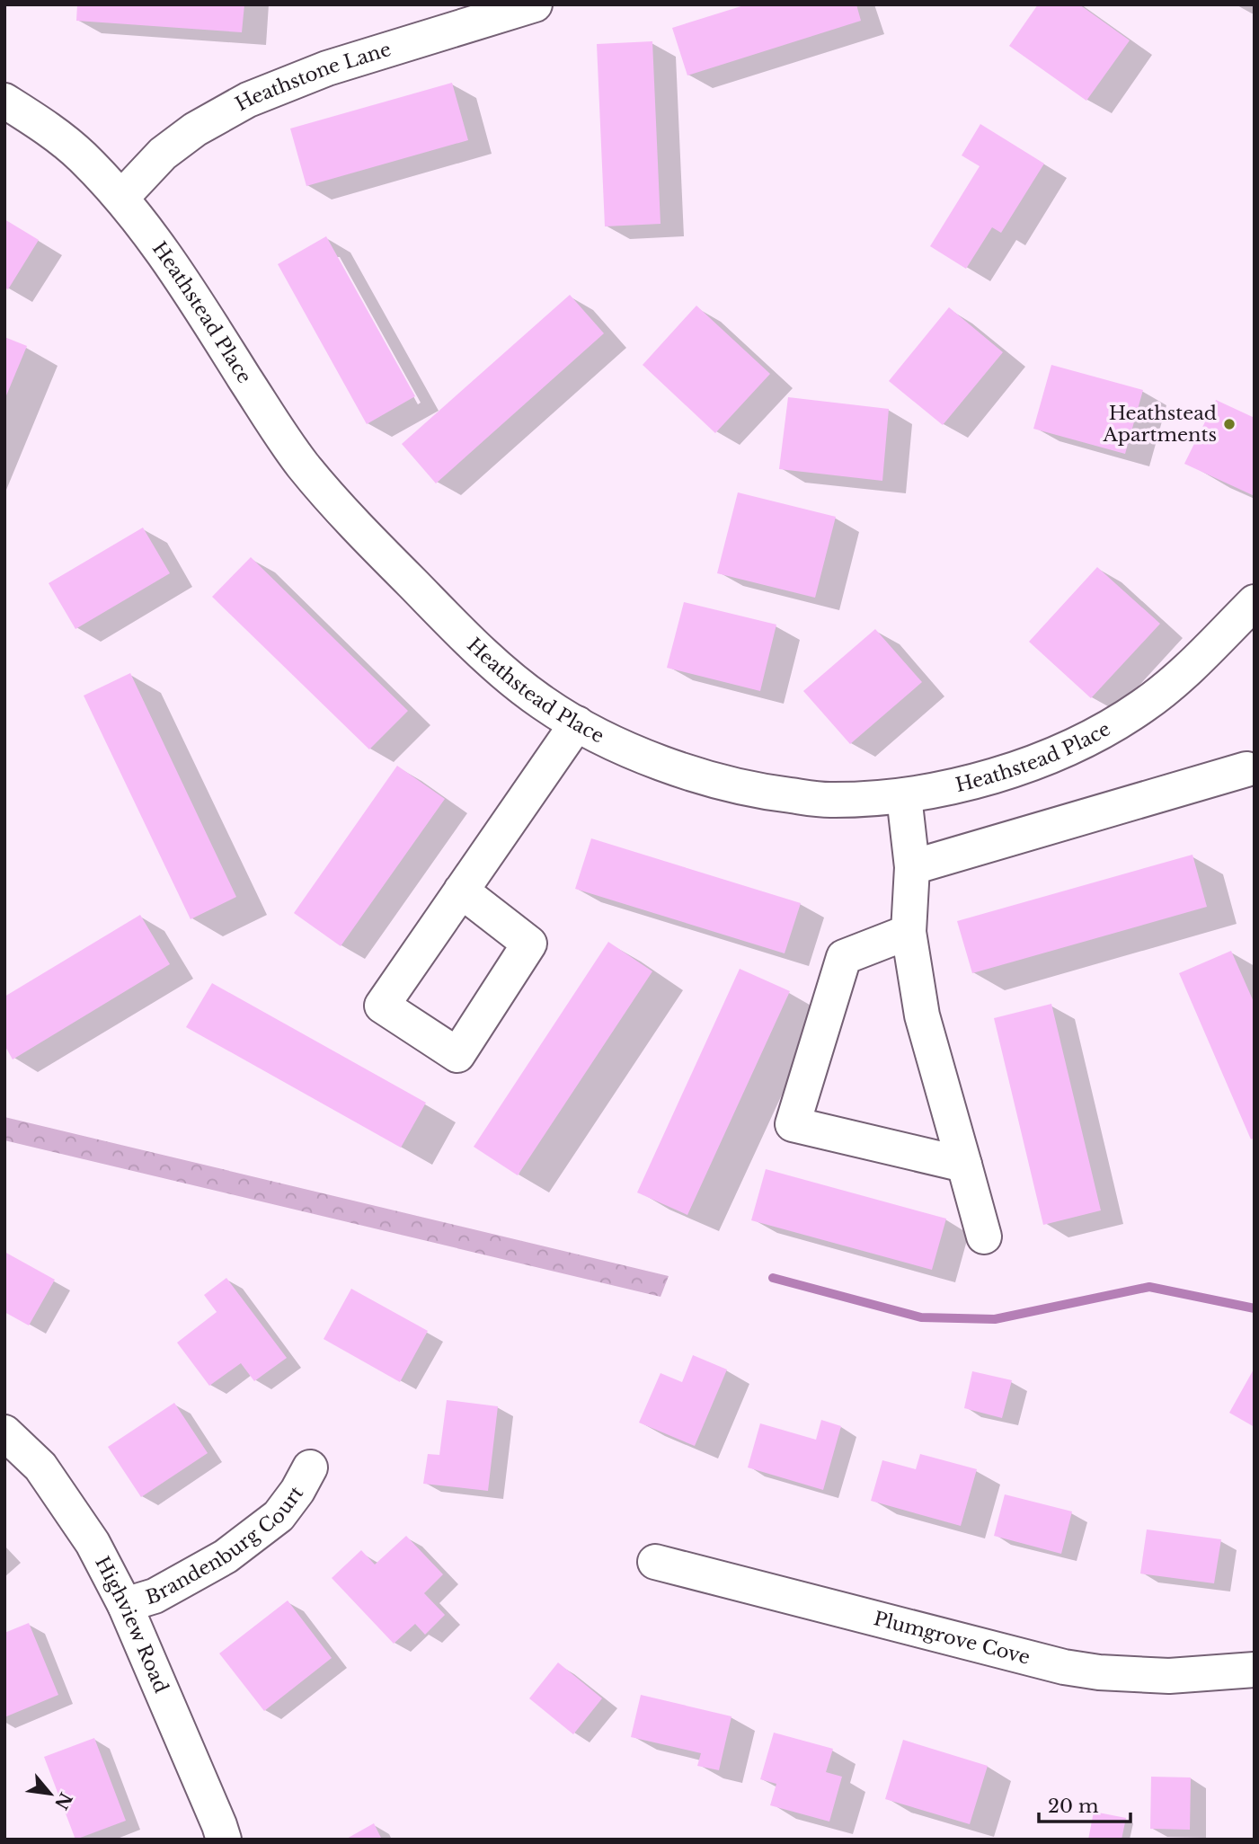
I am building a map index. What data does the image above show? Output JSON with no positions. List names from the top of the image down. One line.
{"streets":{"street":["Heathstone Lane","Heathstead Place","Brandenburg Court","Highview Road","Plumgrove Cove"]},"crossings":[["Heathstone Lane","Heathstead Place"],["Brandenburg Court","Highview Road"]],"places":["Heathstead Apartments"],"scale_bar":"20 m","north":"bottom right"}
